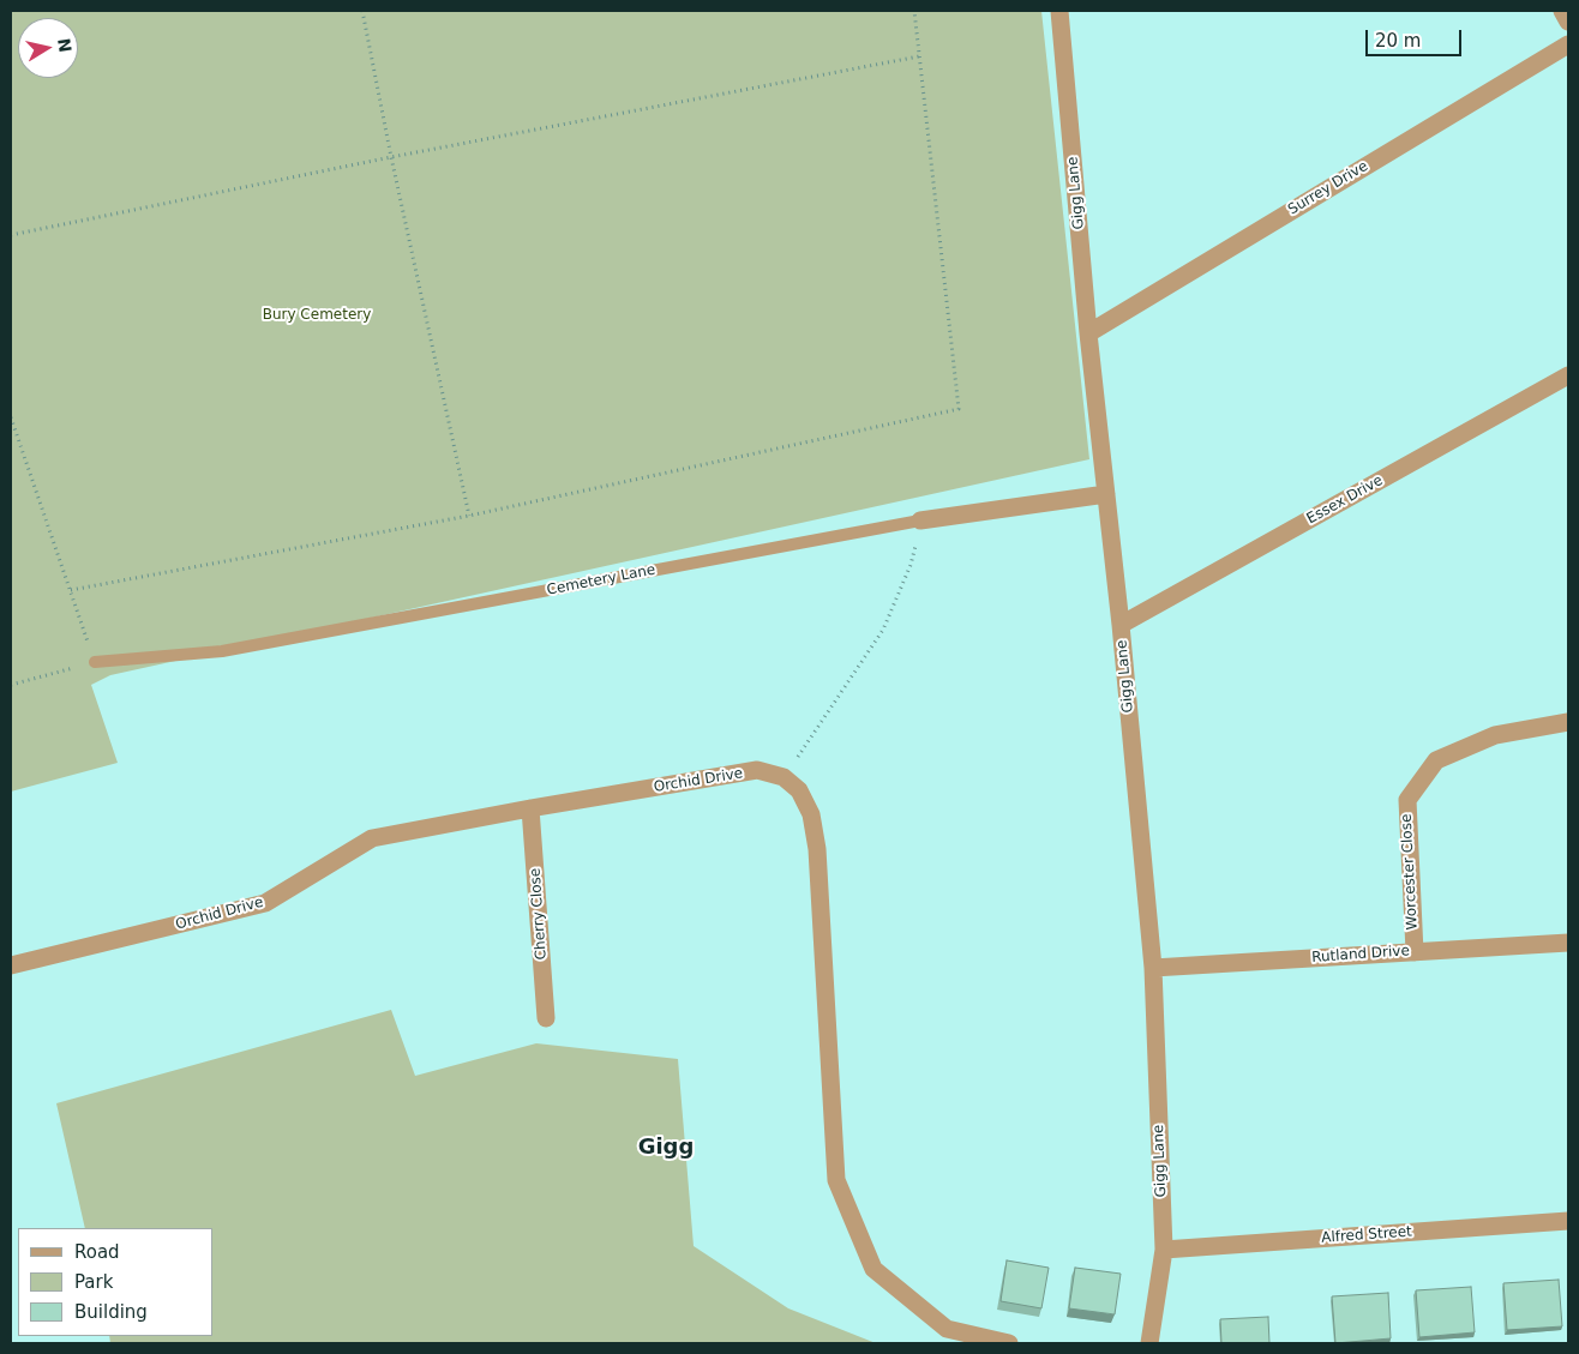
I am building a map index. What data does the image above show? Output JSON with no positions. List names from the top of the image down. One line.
{"streets":{"street":["Surrey Drive","Gigg Lane","Essex Drive","Cemetery Lane","Orchid Drive","Worcester Close","Cherry Close","Rutland Drive","Alfred Street"]},"crossings":[["Surrey Drive","Gigg Lane"],["Gigg Lane","Essex Drive"],["Gigg Lane","Cemetery Lane"],["Gigg Lane","Rutland Drive"],["Gigg Lane","Alfred Street"],["Orchid Drive","Cherry Close"],["Worcester Close","Rutland Drive"]],"districts":["Gigg"],"parks":["Bury Cemetery"],"legend":["Road","Park","Building"],"scale_bar":"20 m","north":"right"}
